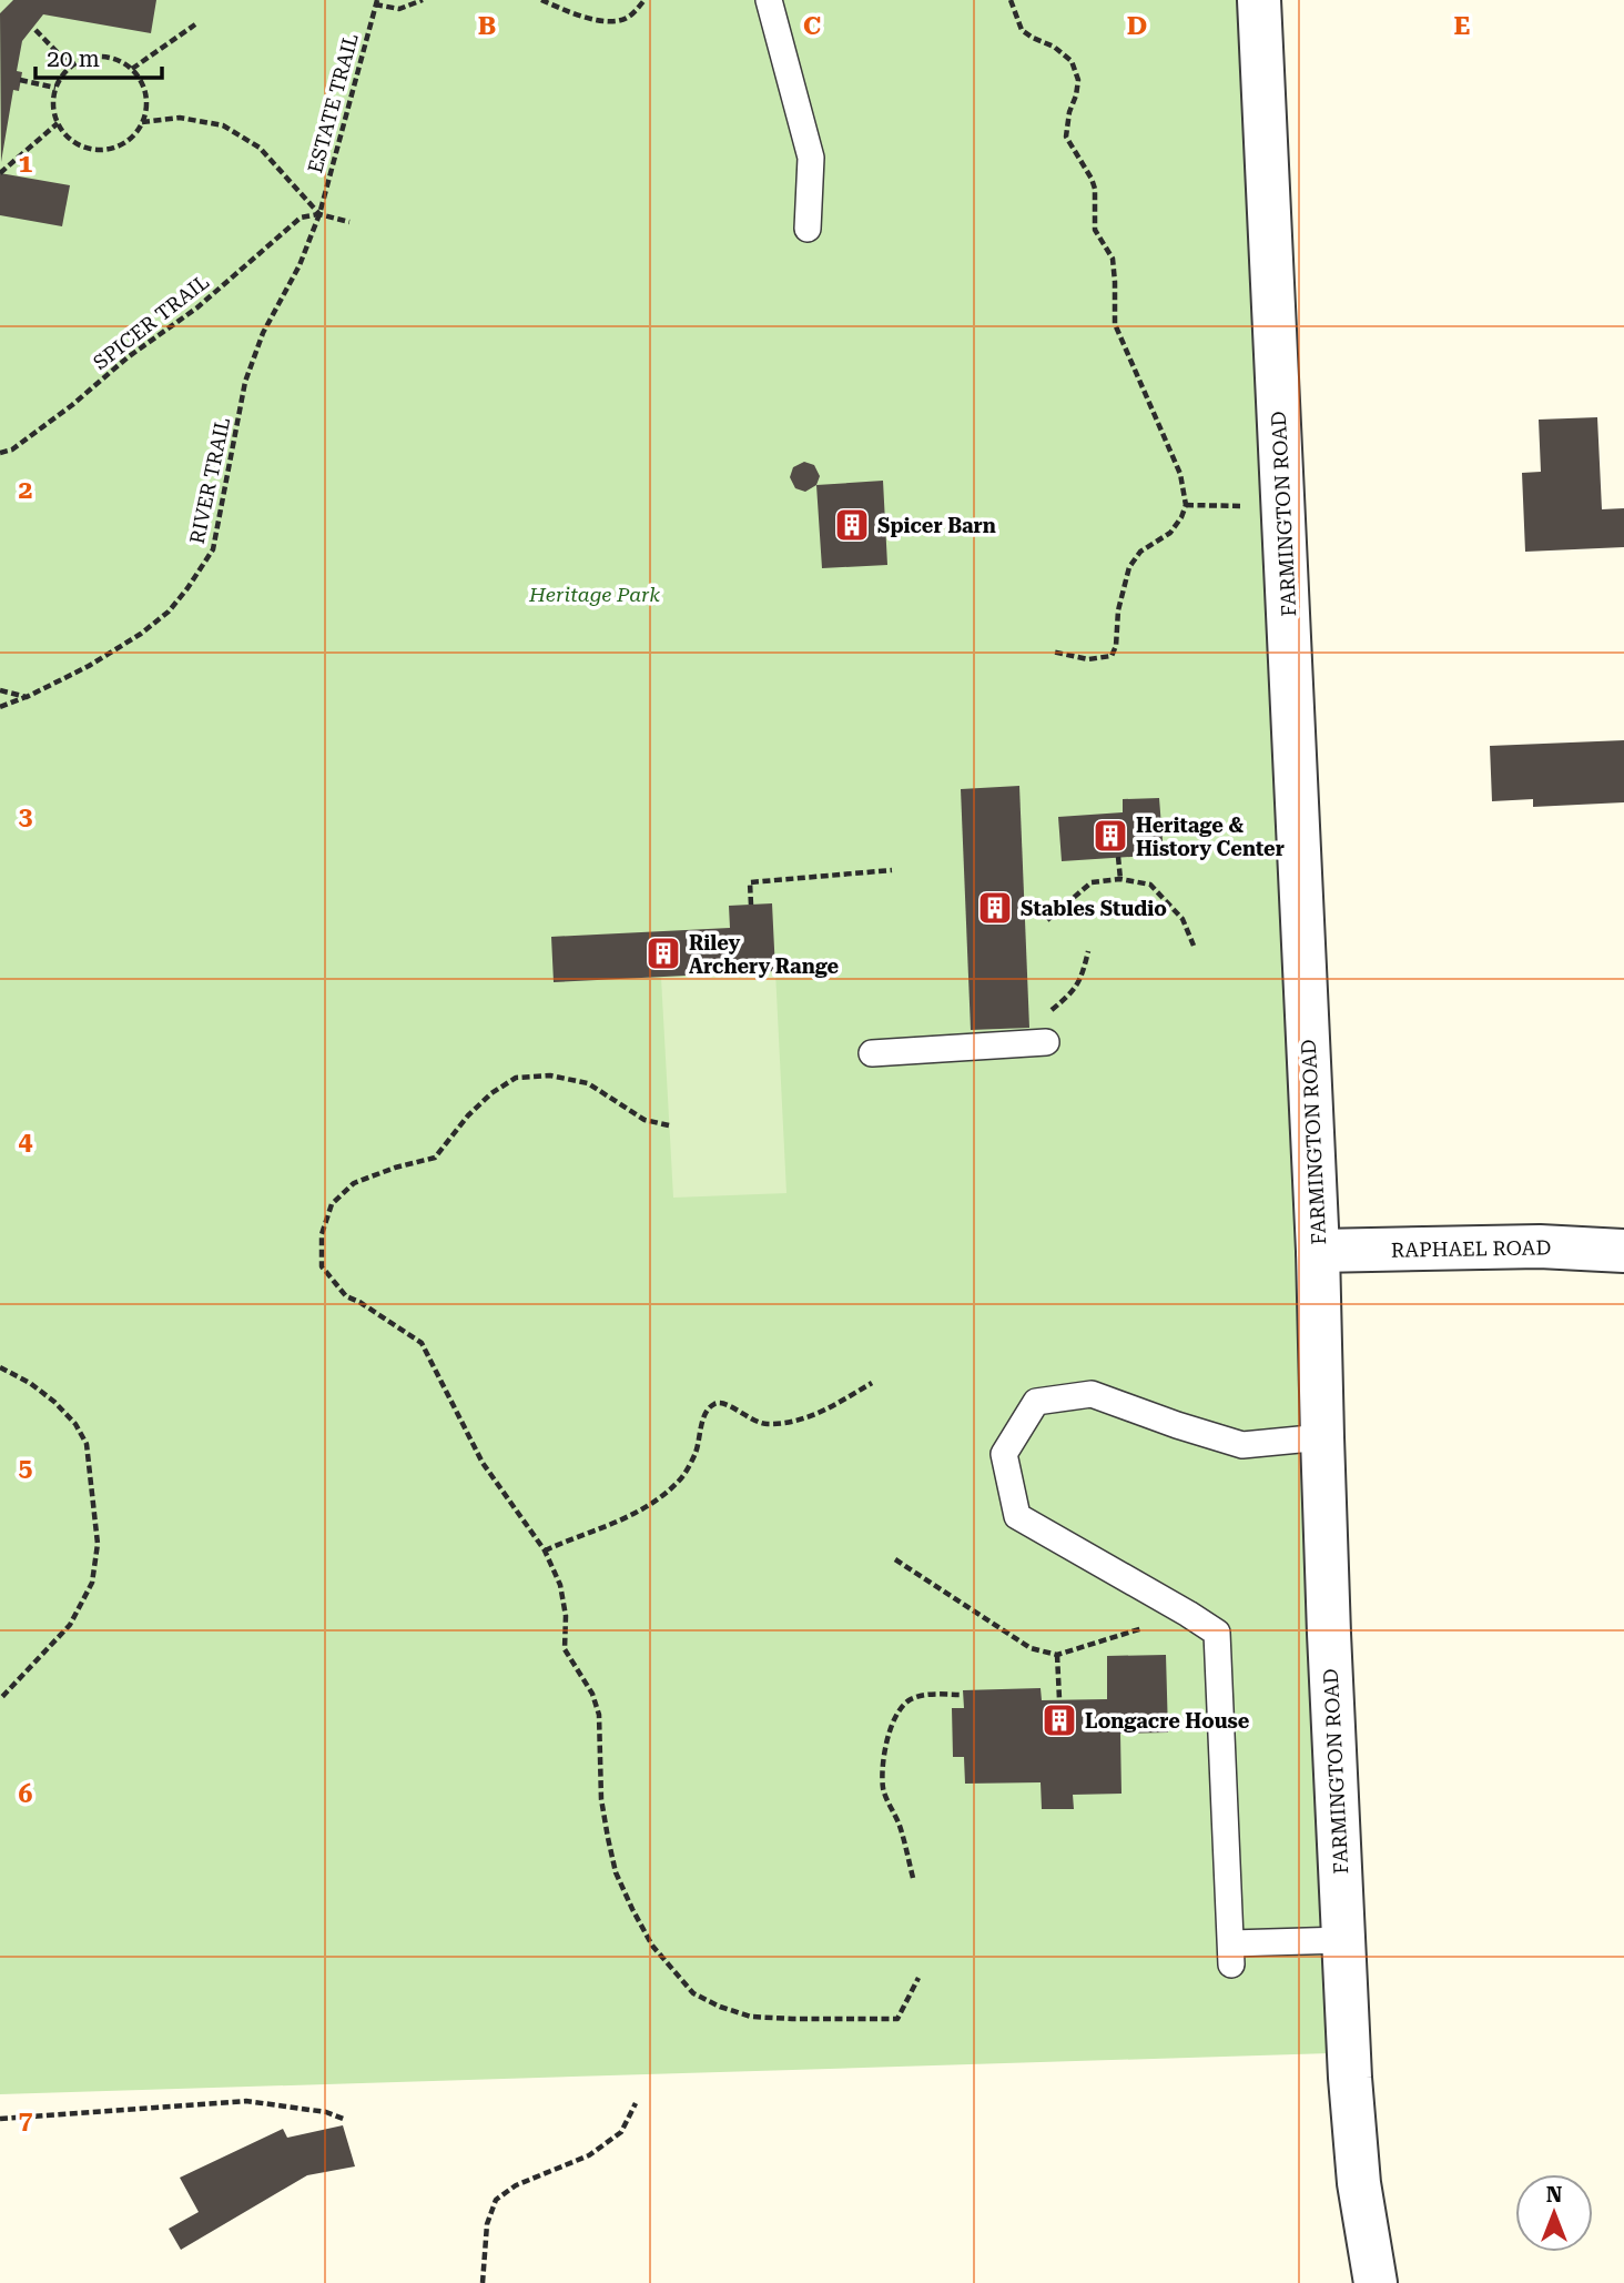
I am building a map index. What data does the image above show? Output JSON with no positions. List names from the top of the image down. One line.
{"streets":{"street":["FARMINGTON ROAD","RAPHAEL ROAD"],"path":["ESTATE TRAIL","SPICER TRAIL","RIVER TRAIL"]},"crossings":[["ESTATE TRAIL","SPICER TRAIL"],["ESTATE TRAIL","RIVER TRAIL"],["SPICER TRAIL","RIVER TRAIL"],["FARMINGTON ROAD","RAPHAEL ROAD"]],"parks":["Heritage Park"],"places":{"building":["Spicer Barn","Heritage & History Center","Stables Studio","Riley Archery Range","Longacre House"]},"scale_bar":"20 m","north":"top","grid":{"columns":["B","C","D","E"],"rows":["1","2","3","4","5","6","7"]}}
